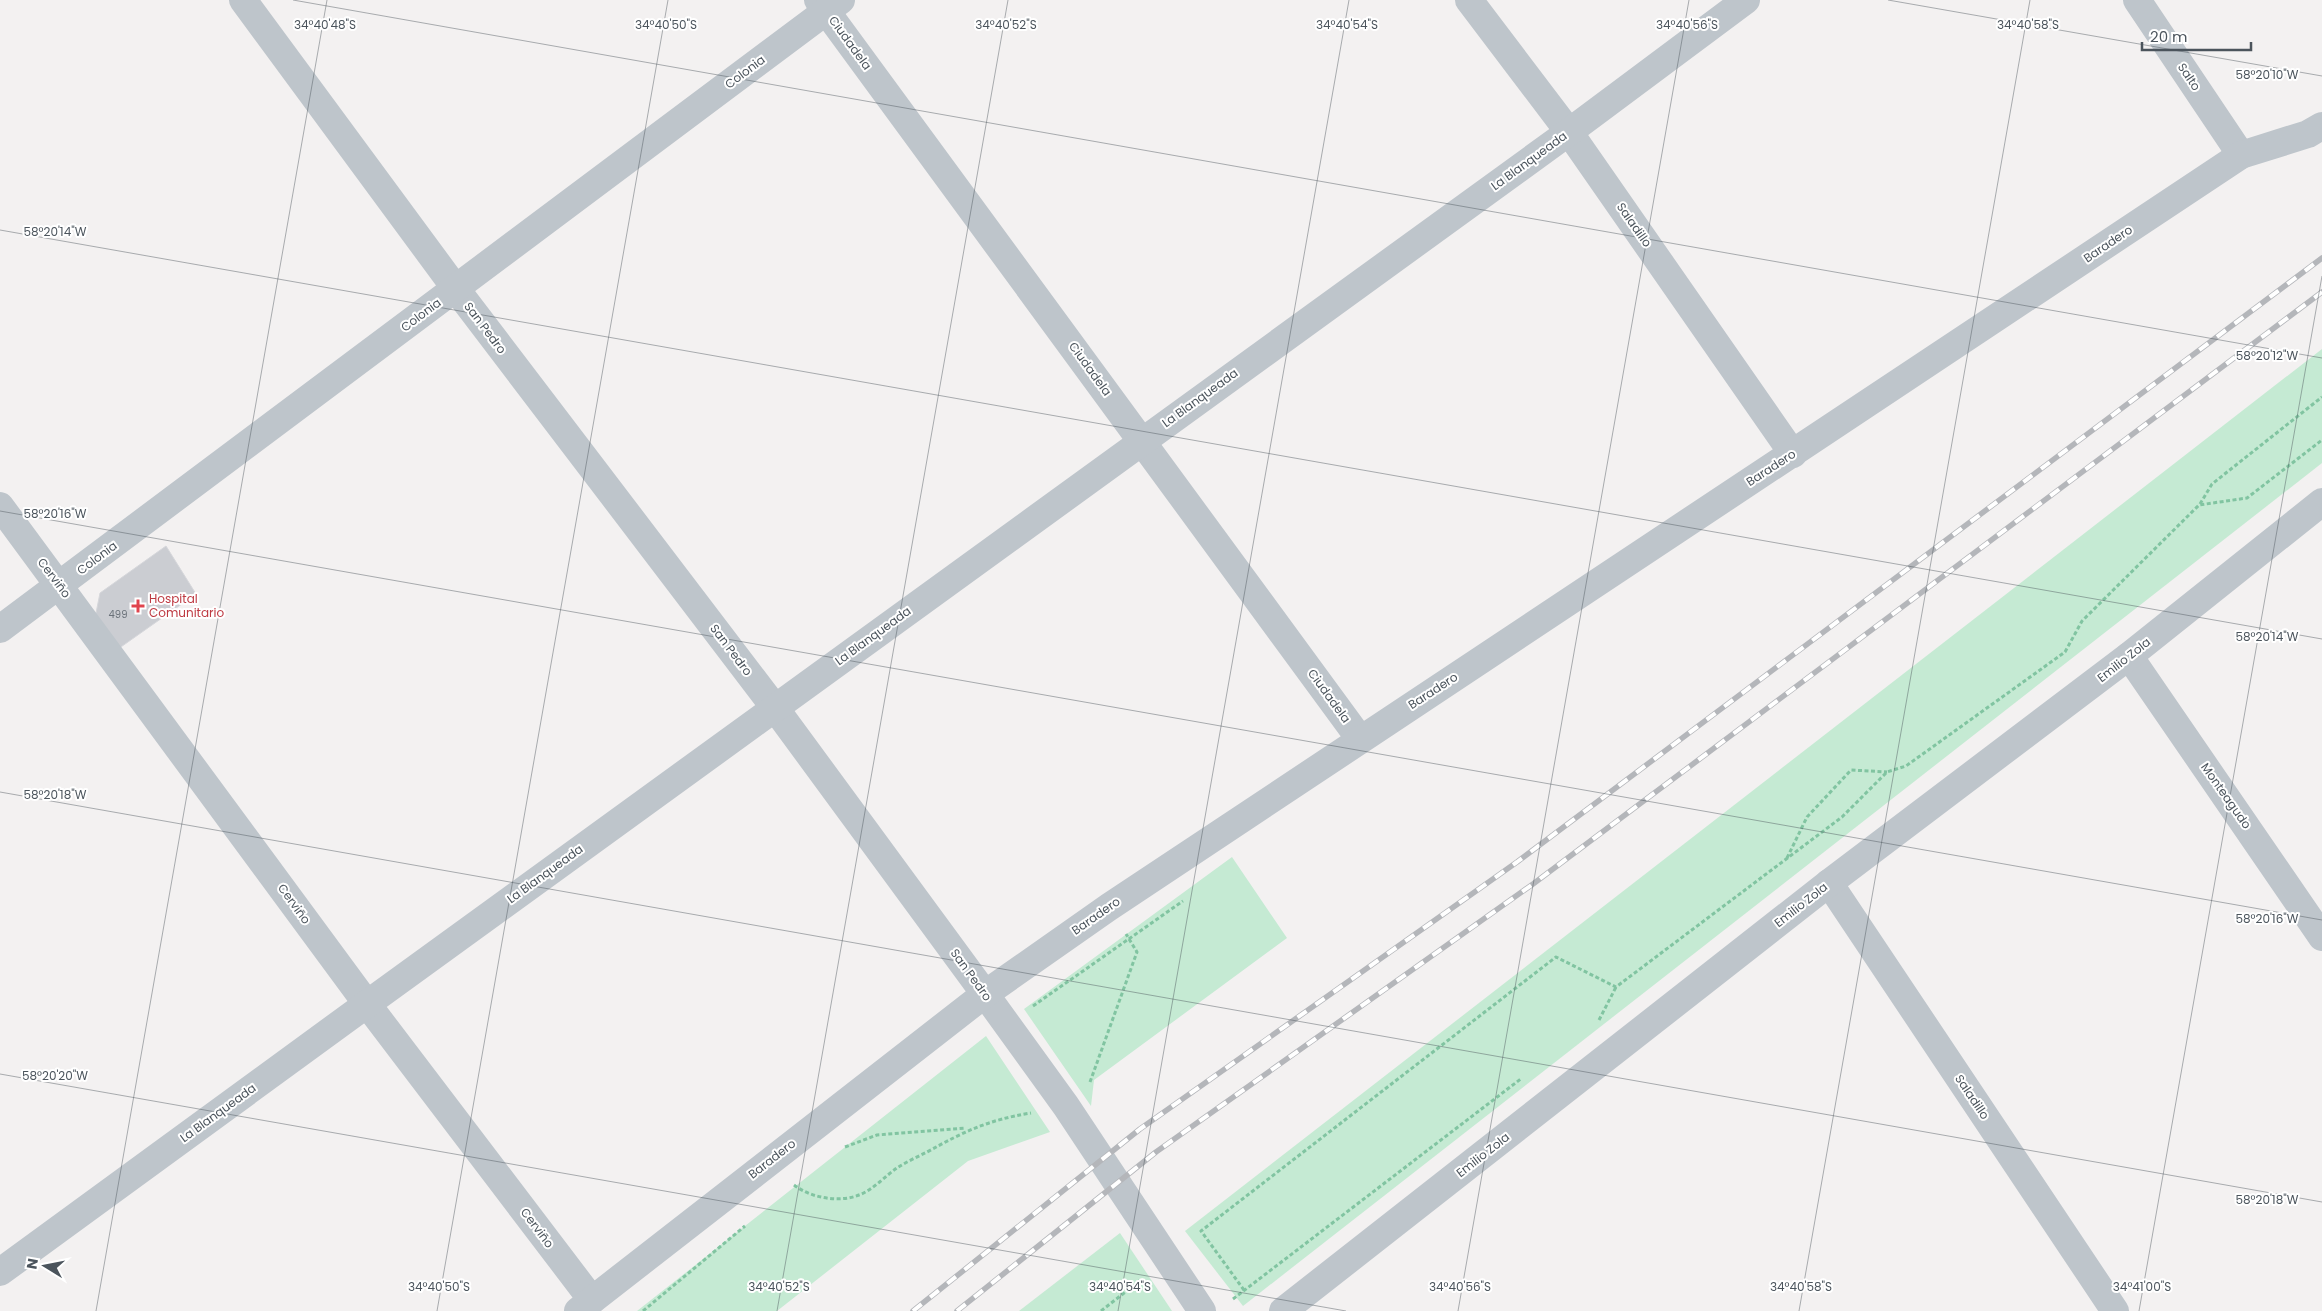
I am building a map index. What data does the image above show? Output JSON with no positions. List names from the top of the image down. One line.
{"streets":{"street":["Ciudadela","Colonia","Salto","La Blanqueada","Saladillo","Baradero","San Pedro","Cerviño","Emilio Zola","Monteagudo"]},"crossings":[["Ciudadela","Colonia"],["Ciudadela","La Blanqueada"],["Ciudadela","Baradero"],["Colonia","San Pedro"],["Colonia","Cerviño"],["Salto","Baradero"],["La Blanqueada","Saladillo"],["La Blanqueada","San Pedro"],["La Blanqueada","Cerviño"],["Saladillo","Baradero"],["Saladillo","Emilio Zola"],["Baradero","San Pedro"],["Baradero","Cerviño"],["Emilio Zola","Monteagudo"]],"places":{"health":["Hospital Comunitario"]},"house_numbers":["499"],"scale_bar":"20 m","north":"left","coordinates":["34°40'48\"S","34°40'50\"S","34°40'52\"S","34°40'54\"S","34°40'56\"S","34°40'58\"S","58°20'10\"W","58°20'14\"W","58°20'12\"W","58°20'16\"W","58°20'18\"W","58°20'20\"W","34°41'00\"S"]}
